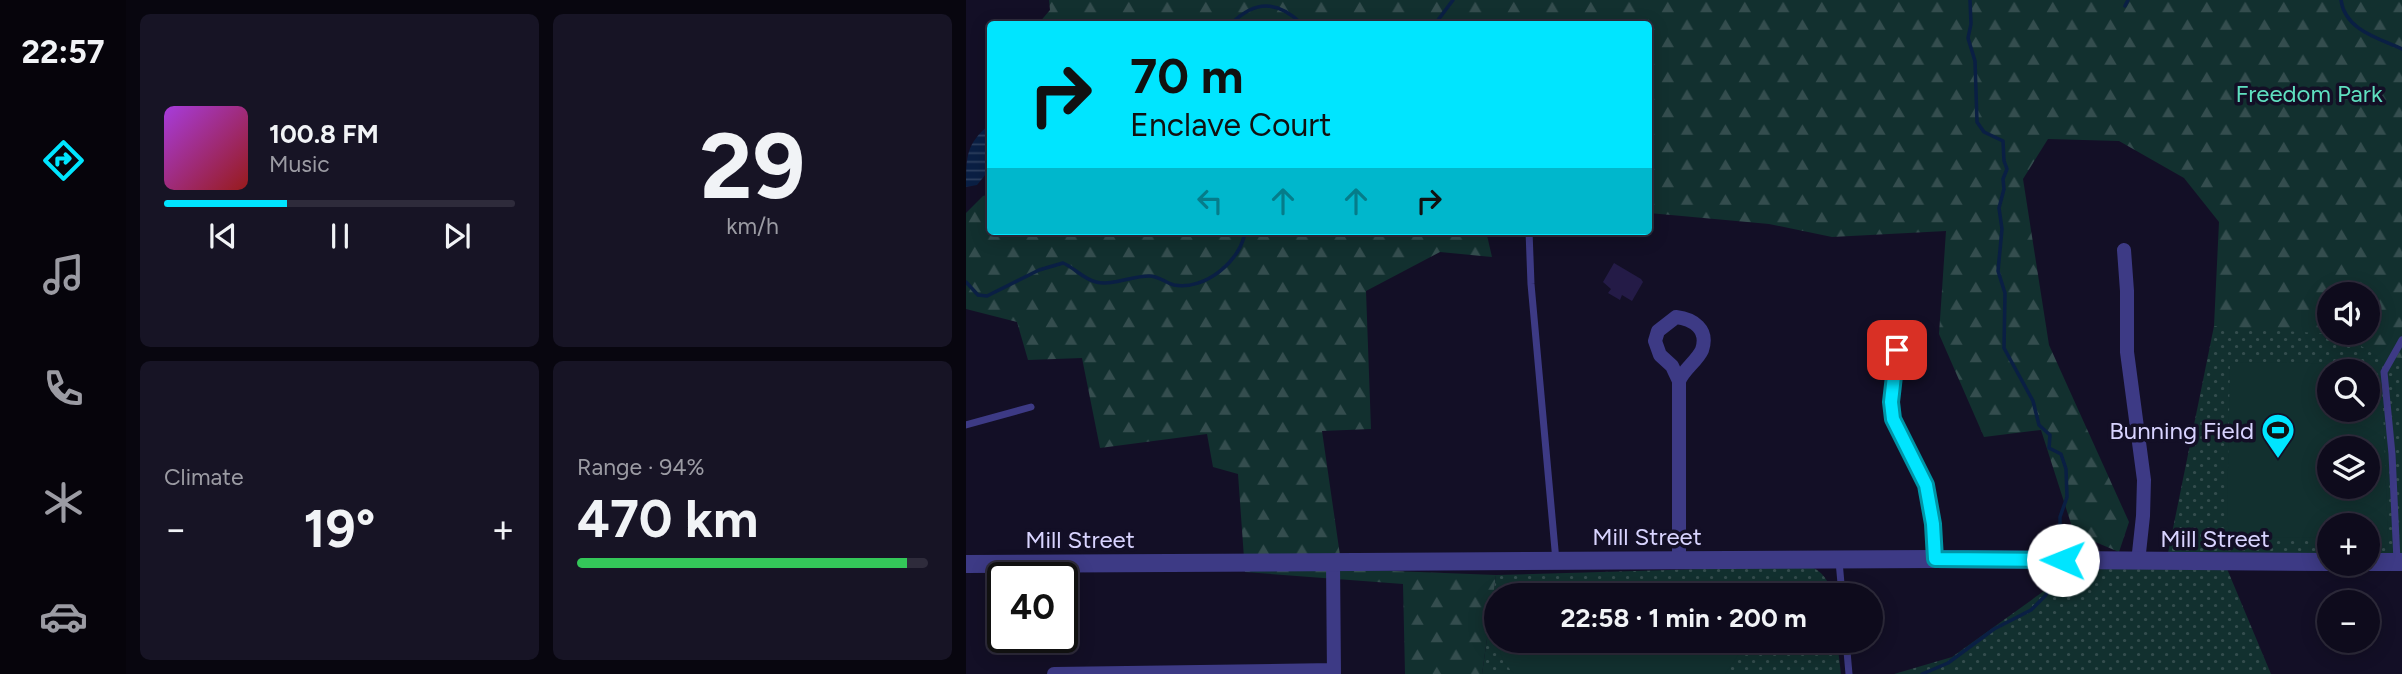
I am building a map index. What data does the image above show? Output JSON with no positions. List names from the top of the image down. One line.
{"streets":{"street":["Mill Street"]},"parks":["Freedom Park"],"places":{"sports":["Bunning Field"]},"page":{"tabs":"22:57","tile":[["29","km/h"],"Climate",["Range · 94%","470 km"]],"turn":["70 m","Enclave Court"],"song":["100.8 FM","Music"],"map_buttons":["+","−"],"heat":["−","19°","+"],"limit":"40","trip":"22:58 · 1 min · 200 m"}}
